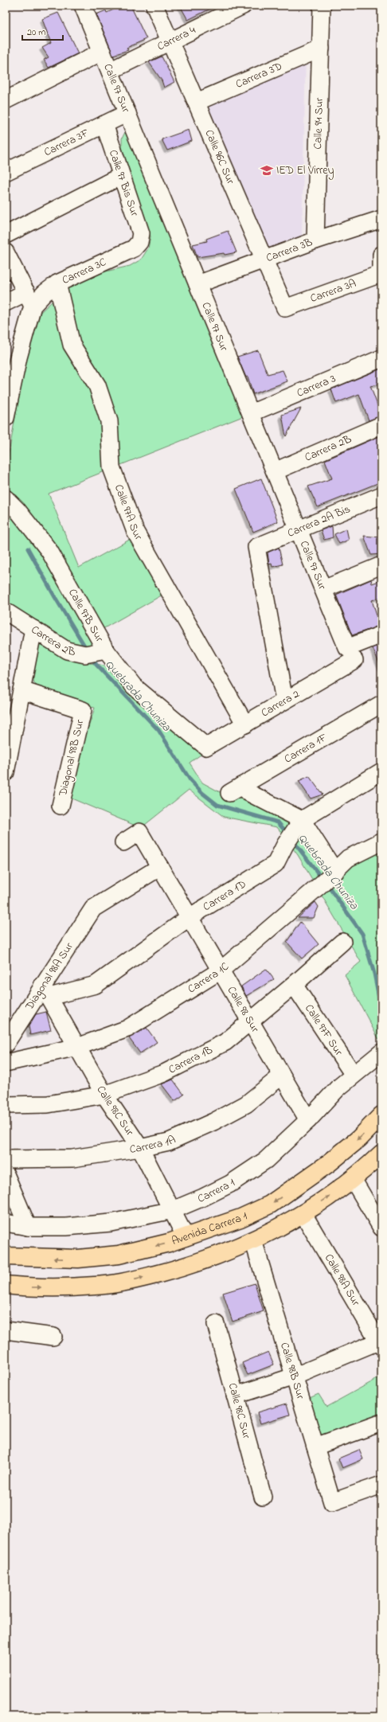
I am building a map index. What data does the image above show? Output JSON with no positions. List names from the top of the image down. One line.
{"streets":{"highway":["Avenida Carrera 1"],"street":["Carrera 4","Carrera 3D","Calle 97 Sur","Calle 94 Sur","Carrera 3F","Calle 96C Sur","Calle 97 Bis Sur","Carrera 3B","Carrera 3C","Carrera 3A","Carrera 3","Carrera 2B","Calle 97A Sur","Carrera 2A Bis","Calle 97B Sur","Carrera 2","Carrera 1F","Diagonal 98B Sur","Carrera 1D","Diagonal 98A Sur","Carrera 1C","Calle 98 Sur","Calle 97F Sur","Carrera 1B","Calle 98C Sur","Carrera 1A","Carrera 1","Calle 98A Sur","Calle 98B Sur"]},"crossings":[["Carrera 4","Calle 97 Sur"],["Carrera 4","Calle 96C Sur"],["Carrera 3D","Calle 94 Sur"],["Carrera 3D","Calle 96C Sur"],["Calle 97 Sur","Carrera 3F"],["Calle 97 Sur","Carrera 3B"],["Calle 97 Sur","Carrera 3"],["Calle 97 Sur","Carrera 2B"],["Calle 97 Sur","Carrera 2A Bis"],["Calle 97 Sur","Carrera 2"],["Calle 94 Sur","Carrera 3B"],["Carrera 3F","Calle 97 Bis Sur"],["Calle 96C Sur","Carrera 3B"],["Calle 96C Sur","Carrera 3A"],["Calle 97 Bis Sur","Carrera 3C"],["Carrera 3C","Calle 97A Sur"],["Carrera 2B","Calle 97B Sur"],["Calle 97A Sur","Carrera 2"],["Carrera 2A Bis","Carrera 2"],["Calle 97B Sur","Carrera 2"],["Carrera 1F","Carrera 1D"],["Carrera 1D","Diagonal 98A Sur"],["Carrera 1D","Calle 98 Sur"],["Carrera 1D","Calle 98C Sur"],["Diagonal 98A Sur","Calle 98 Sur"],["Diagonal 98A Sur","Calle 98C Sur"],["Carrera 1C","Calle 98 Sur"],["Carrera 1C","Calle 98C Sur"],["Calle 98 Sur","Carrera 1B"],["Calle 98 Sur","Carrera 1A"],["Calle 98 Sur","Carrera 1"],["Calle 97F Sur","Carrera 1B"],["Calle 97F Sur","Carrera 1"],["Carrera 1B","Calle 98C Sur"],["Calle 98C Sur","Carrera 1A"],["Calle 98C Sur","Carrera 1"],["Calle 98C Sur","Avenida Carrera 1"]],"water":["Quebrada Chuniza"],"places":{"school or university":["IED El Virrey"]},"scale_bar":"20 m"}
